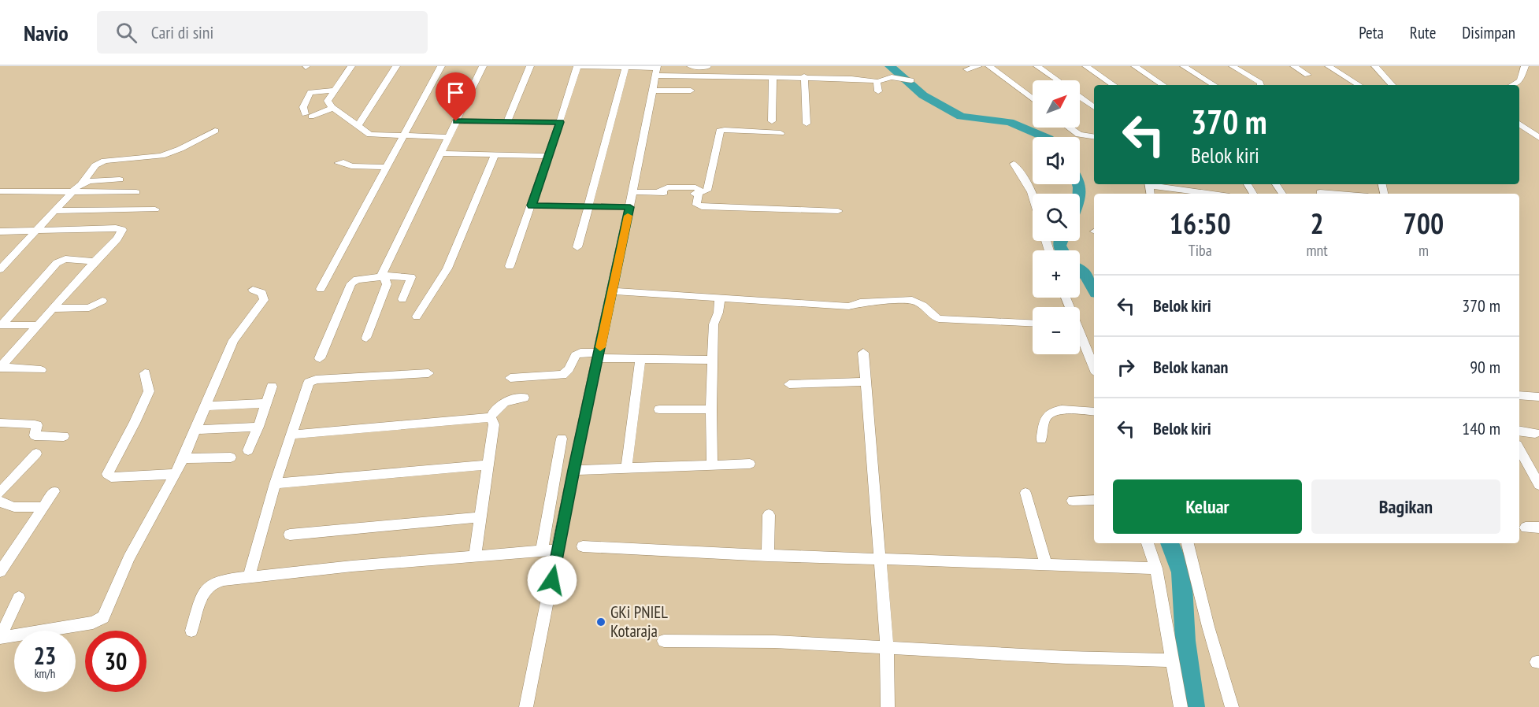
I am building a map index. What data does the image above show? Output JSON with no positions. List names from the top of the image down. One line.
{"places":["GKi PNIEL Kotaraja"],"north":"top right","page":{"header":"Navio","search":"Cari di sini","nav":["Peta","Rute","Disimpan"],"map_buttons":["+","−"],"turn":["370 m","Belok kiri"],"eta":["16:50","Tiba","2","mnt","700","m"],"list":[{"name":"Belok kiri","value":"370 m"},{"name":"Belok kanan","value":"90 m"},{"name":"Belok kiri","value":"140 m"}],"buttons":["Keluar","Bagikan"],"speed":"23 km/h","limit":"30"}}
